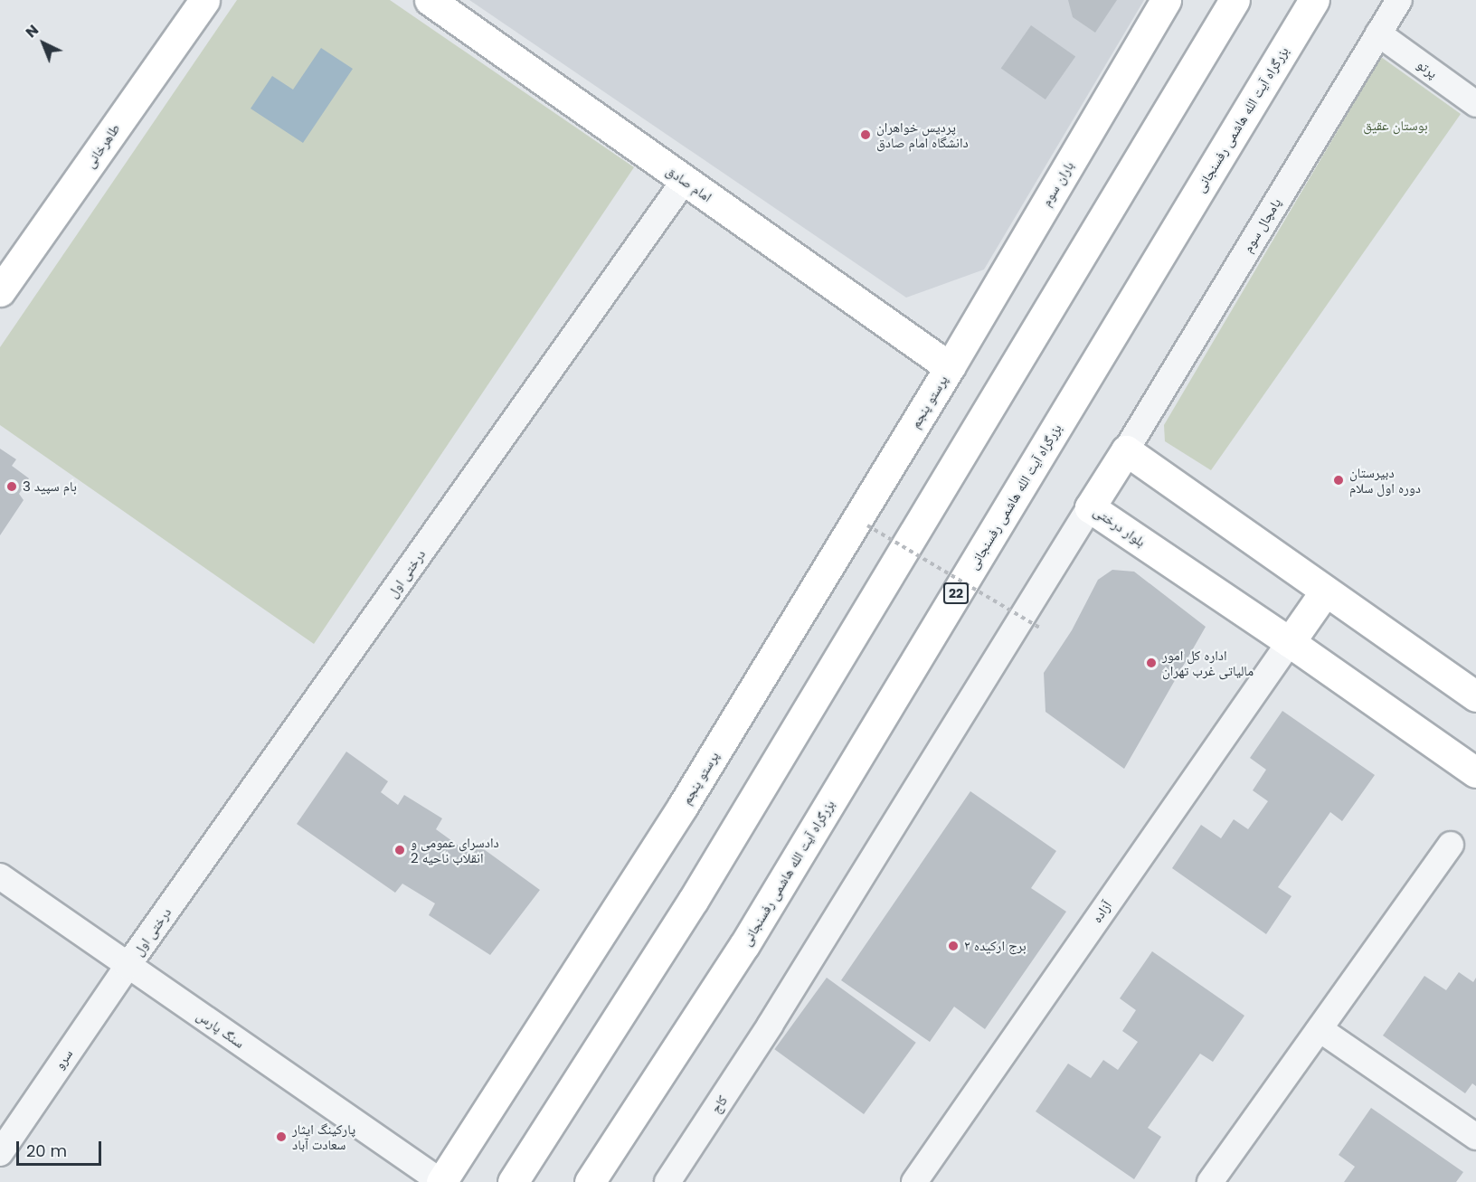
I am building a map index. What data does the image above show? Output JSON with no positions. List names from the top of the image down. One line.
{"streets":{"main road":["بزرگراه آیت الله هاشمی رفسنجانی","طاهرخانی","امام صادق","باران سوم","پرستو پنجم","بلوار درختی","22"],"street":["پرتو","پامچال سوم","درختی اول","آزاده","سنگ پارس","سرو","کاج"]},"crossings":[["پرتو","پامچال سوم"],["امام صادق","باران سوم"],["امام صادق","پرستو پنجم"],["امام صادق","درختی اول"],["باران سوم","پرستو پنجم"],["پامچال سوم","بلوار درختی"],["پرستو پنجم","سنگ پارس"],["بلوار درختی","آزاده"],["بلوار درختی","کاج"],["درختی اول","سنگ پارس"],["درختی اول","سرو"],["سنگ پارس","سرو"]],"parks":["بوستان عقیق"],"places":["پردیس خواهران دانشگاه امام صادق","دبیرستان دوره اول سلام","بام سپید 3","اداره کل امور مالیاتی غرب تهران","دادسرای عمومی و انقلاب ناحیه 2","برج ارکیده ۲","پارکینگ ایثار سعادت آباد"],"scale_bar":"20 m","north":"top left"}
